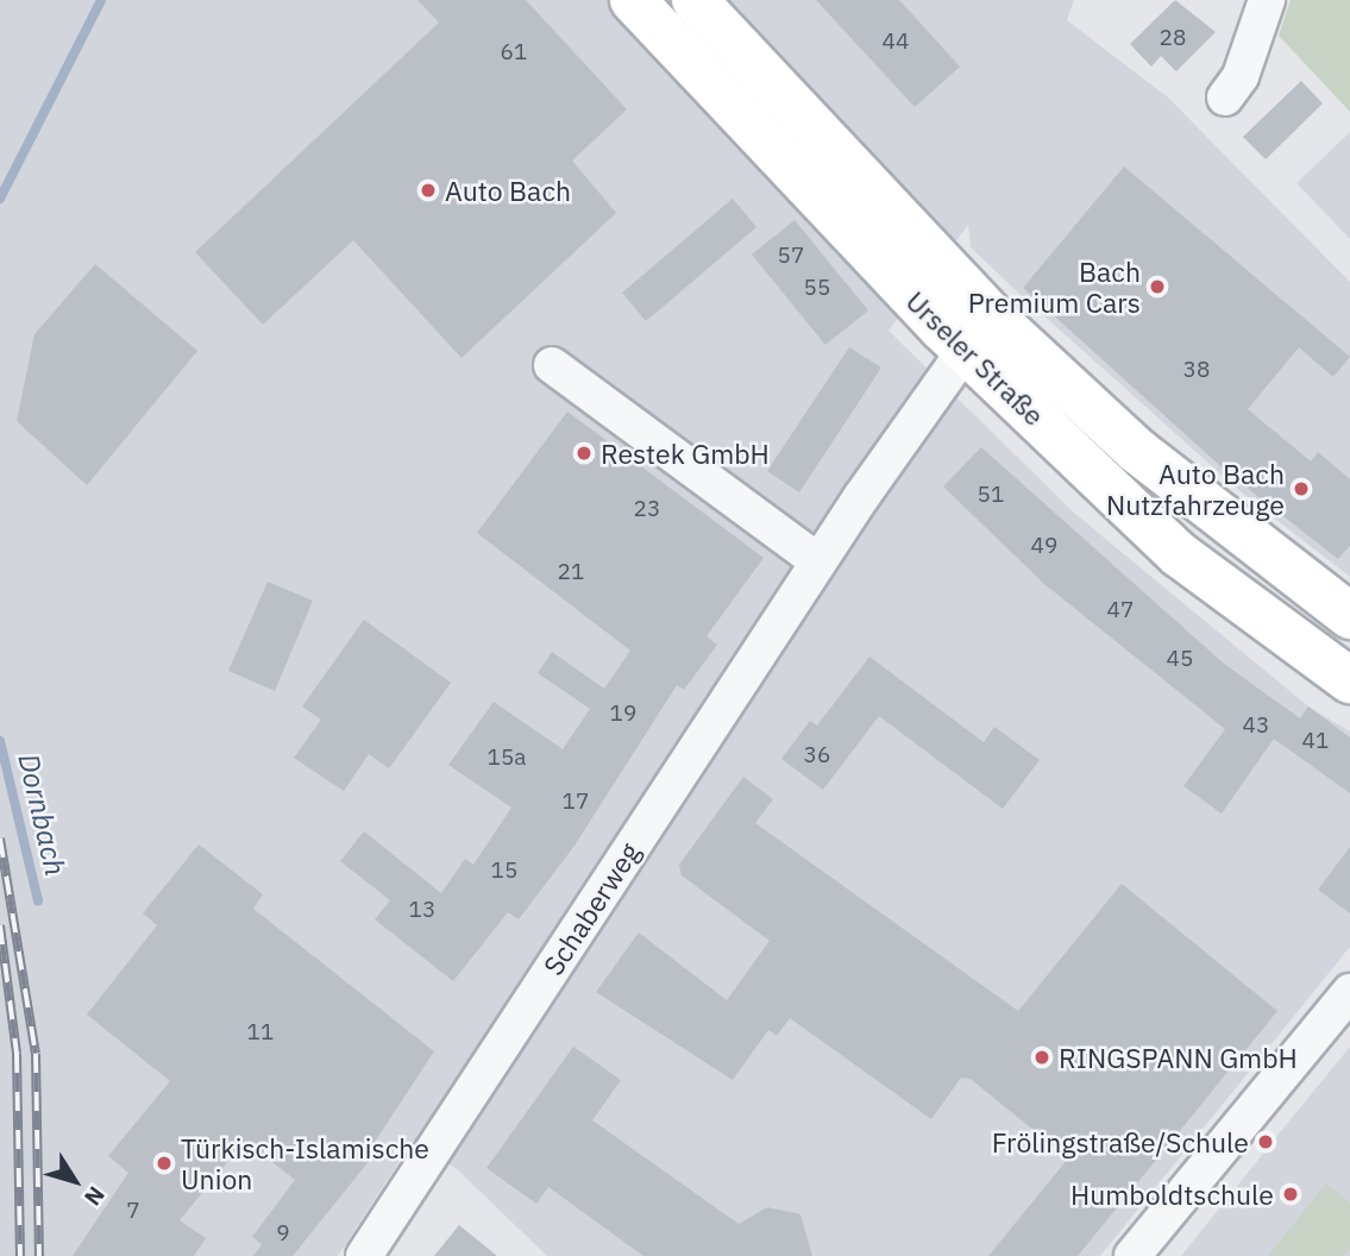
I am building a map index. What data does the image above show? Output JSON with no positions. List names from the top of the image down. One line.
{"streets":{"street":["Urseler Straße","Schaberweg"]},"crossings":[["Urseler Straße","Schaberweg"]],"water":["Dornbach"],"places":["Auto Bach","Bach Premium Cars","Restek GmbH","Auto Bach Nutzfahrzeuge","RINGSPANN GmbH","Frölingstraße/Schule","Türkisch-Islamische Union","Humboldtschule"],"house_numbers":["28","44","61","57","55","38","51","23","49","21","47","45","19","43","41","36","15a","17","15","13","11","7","9"],"north":"bottom right"}
